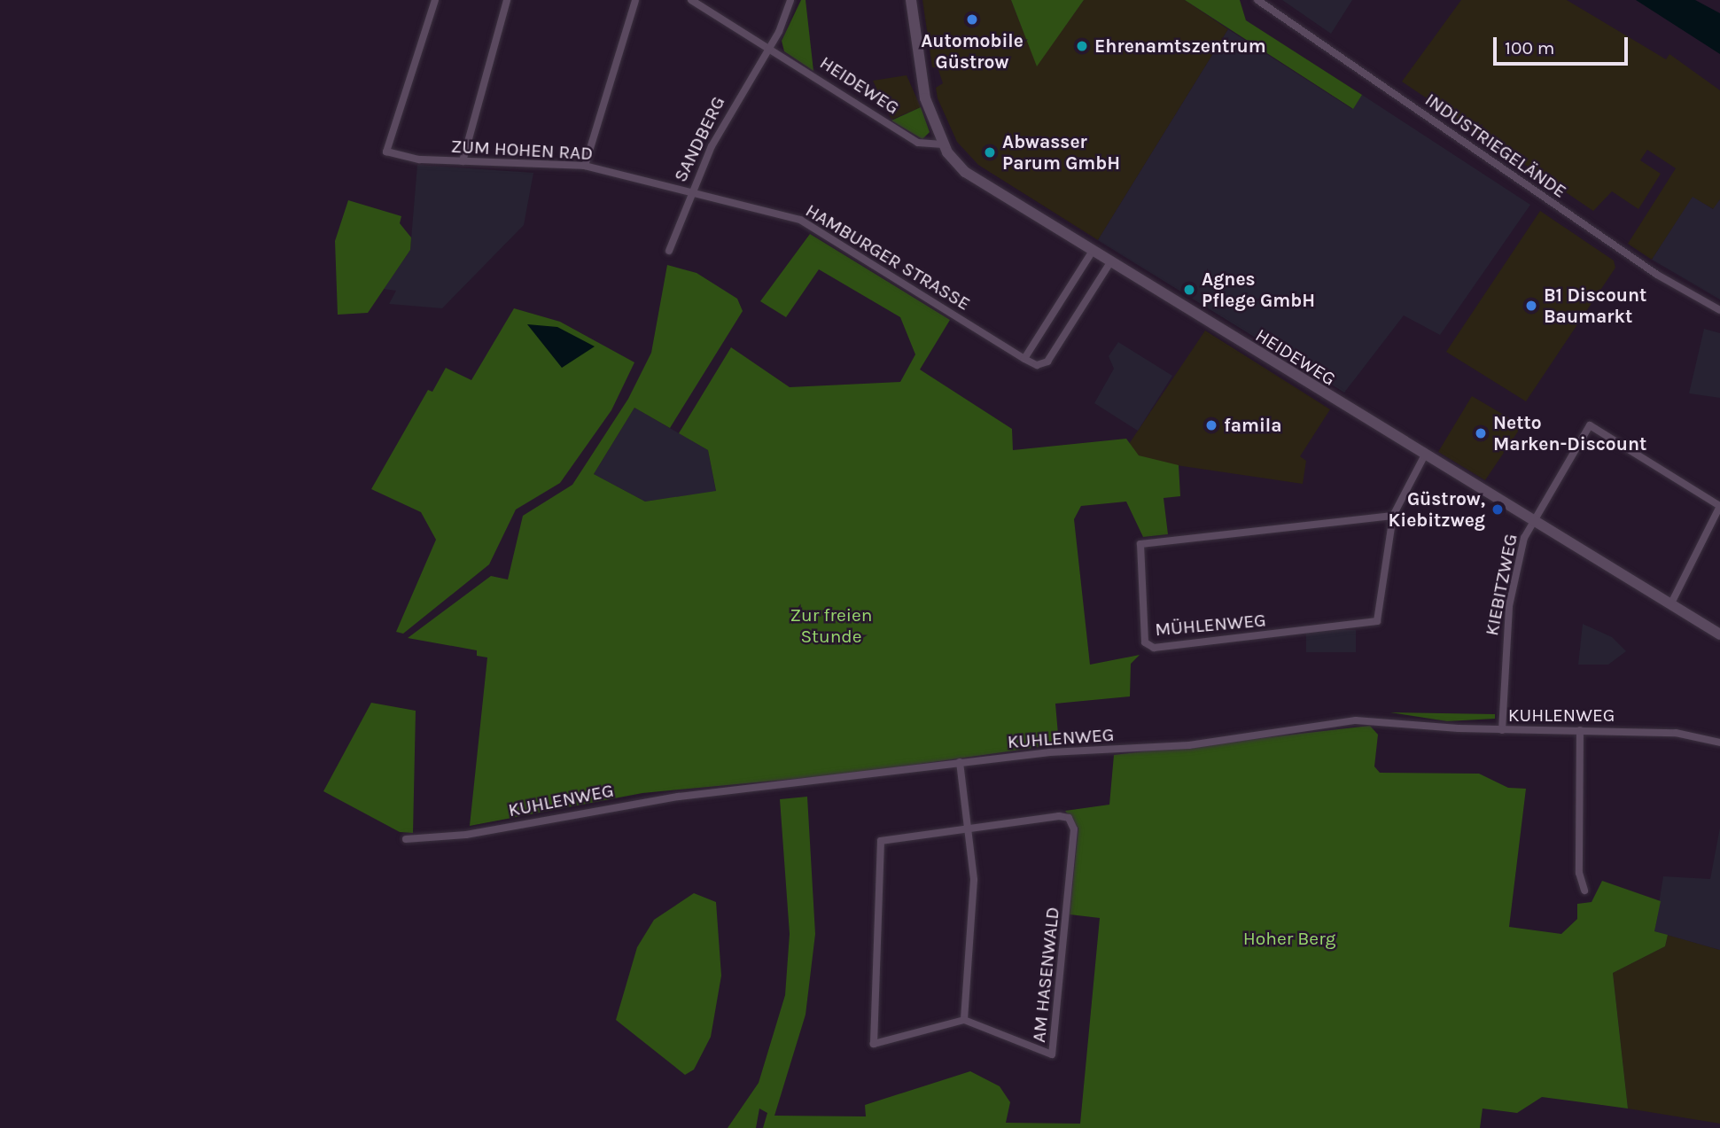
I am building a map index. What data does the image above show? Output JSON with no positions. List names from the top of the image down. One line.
{"streets":{"street":["HEIDEWEG","SANDBERG","INDUSTRIEGELÄNDE","ZUM HOHEN RAD","HAMBURGER STRASSE","KIEBITZWEG","MÜHLENWEG","KUHLENWEG","AM HASENWALD"]},"crossings":[["HEIDEWEG","SANDBERG"],["HEIDEWEG","KIEBITZWEG"],["HEIDEWEG","MÜHLENWEG"],["SANDBERG","ZUM HOHEN RAD"],["SANDBERG","HAMBURGER STRASSE"],["ZUM HOHEN RAD","HAMBURGER STRASSE"],["KIEBITZWEG","KUHLENWEG"]],"parks":["Zur freien Stunde","Hoher Berg"],"places":["Automobile Güstrow","Ehrenamtszentrum","Abwasser Parum GmbH","Agnes Pflege GmbH","B1 Discount Baumarkt","famila","Netto Marken-Discount","Güstrow, Kiebitzweg"],"scale_bar":"100 m"}
